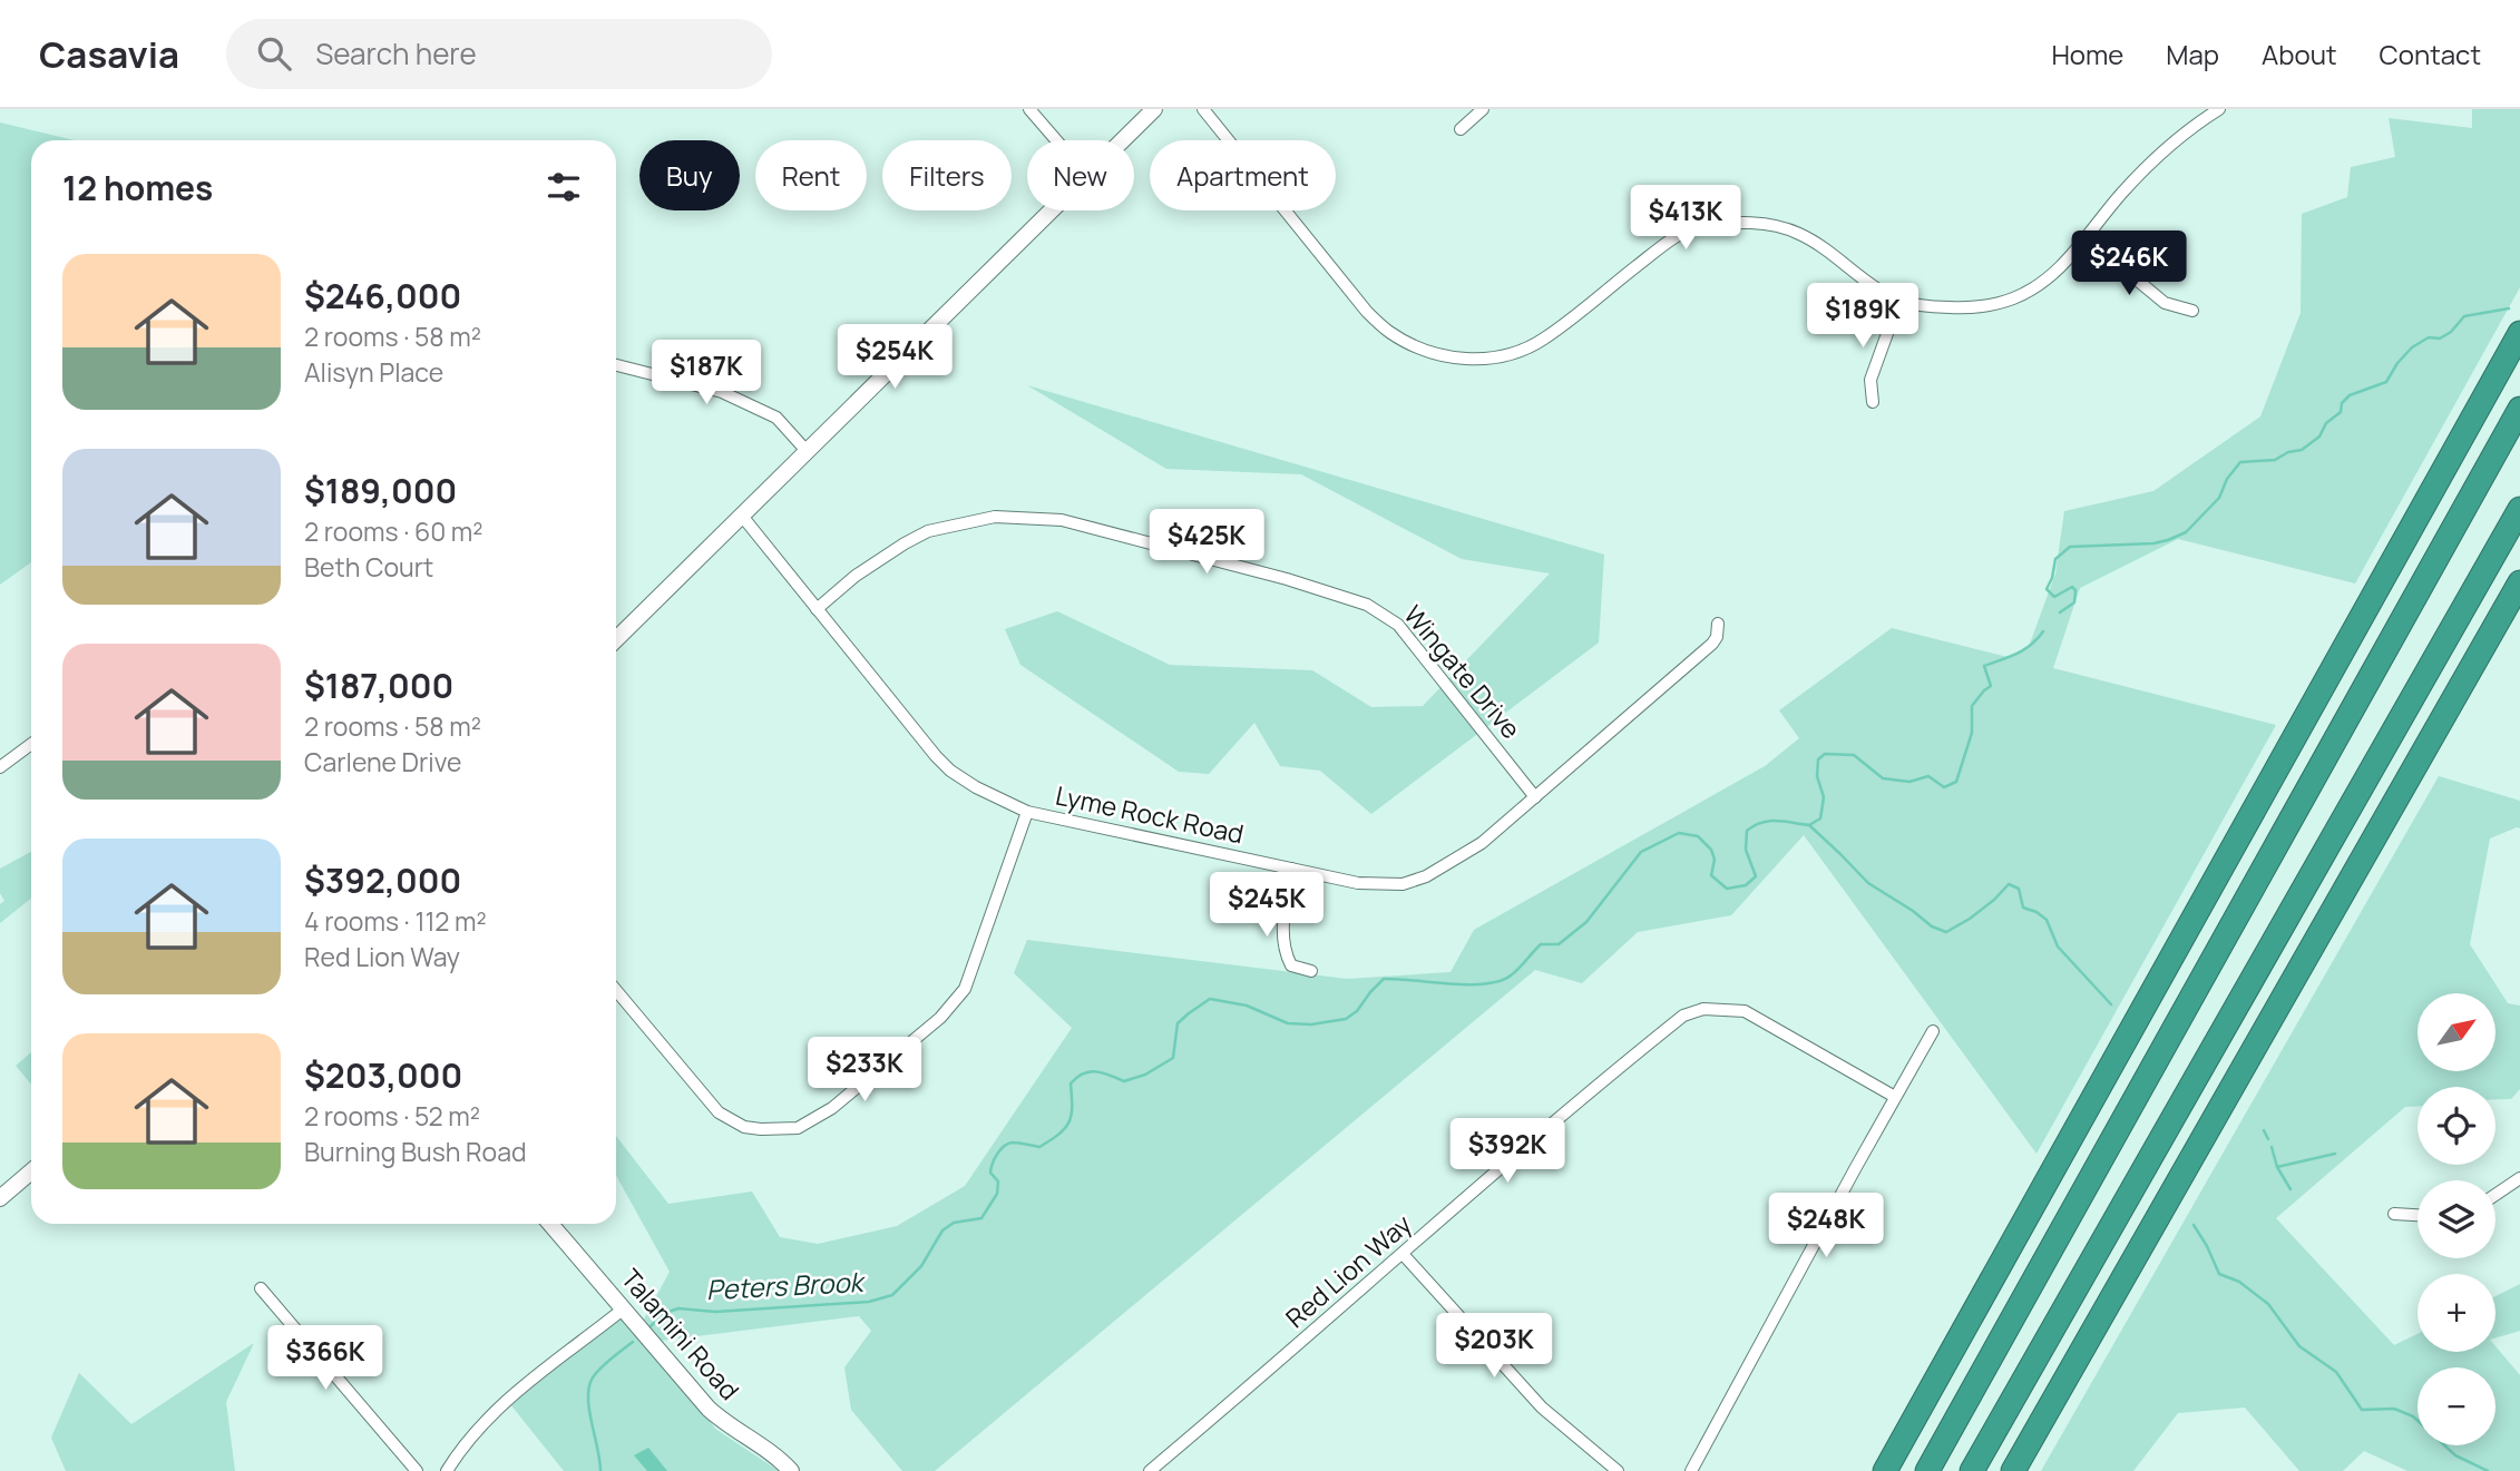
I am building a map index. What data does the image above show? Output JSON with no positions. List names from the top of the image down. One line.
{"streets":{"street":["Wingate Drive","Lyme Rock Road","Red Lion Way","Talamini Road"]},"crossings":[["Wingate Drive","Lyme Rock Road"]],"water":["Peters Brook"],"north":"top right","page":{"header":"Casavia","search":"Search here","nav":["Home","Map","About","Contact"],"chip":["Buy","Rent","Filters","New","Apartment"],"heading":"12 homes","price":["$413K","$246K","$189K","$254K","$187K","$425K","$245K","$233K","$392K","$248K","$203K","$366K"],"list":[{"name":"$246,000","note":"2 rooms · 58 m² · Alisyn Place"},{"name":"$189,000","note":"2 rooms · 60 m² · Beth Court"},{"name":"$187,000","note":"2 rooms · 58 m² · Carlene Drive"},{"name":"$392,000","note":"4 rooms · 112 m² · Red Lion Way"},{"name":"$203,000","note":"2 rooms · 52 m² · Burning Bush Road"}],"map_buttons":["+","−"]}}
